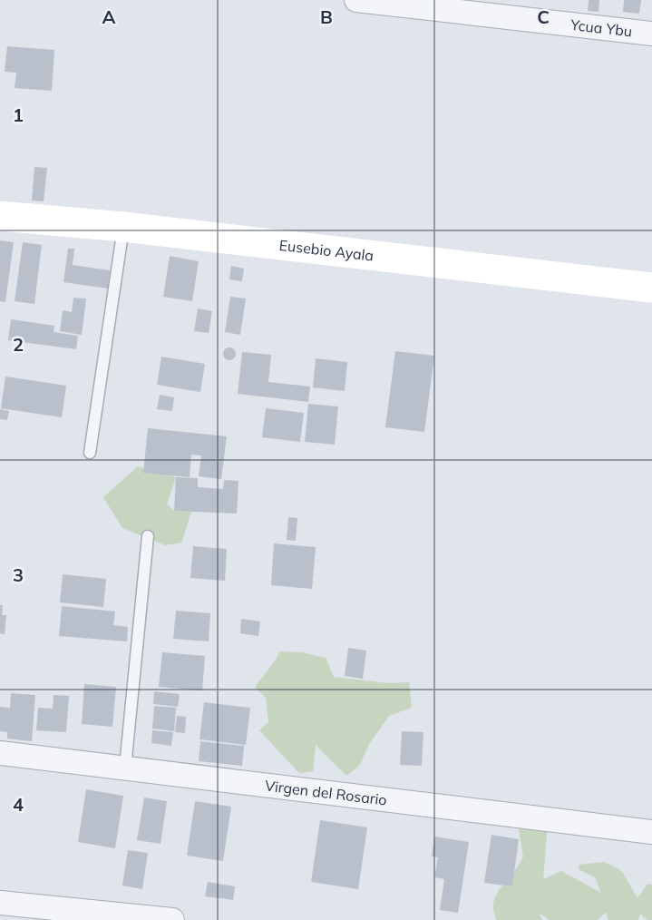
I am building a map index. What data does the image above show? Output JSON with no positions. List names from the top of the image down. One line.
{"streets":{"main road":["Eusebio Ayala"],"street":["Ycua Ybu","Virgen del Rosario"]},"grid":{"columns":["A","B","C"],"rows":["1","2","3","4"]}}
